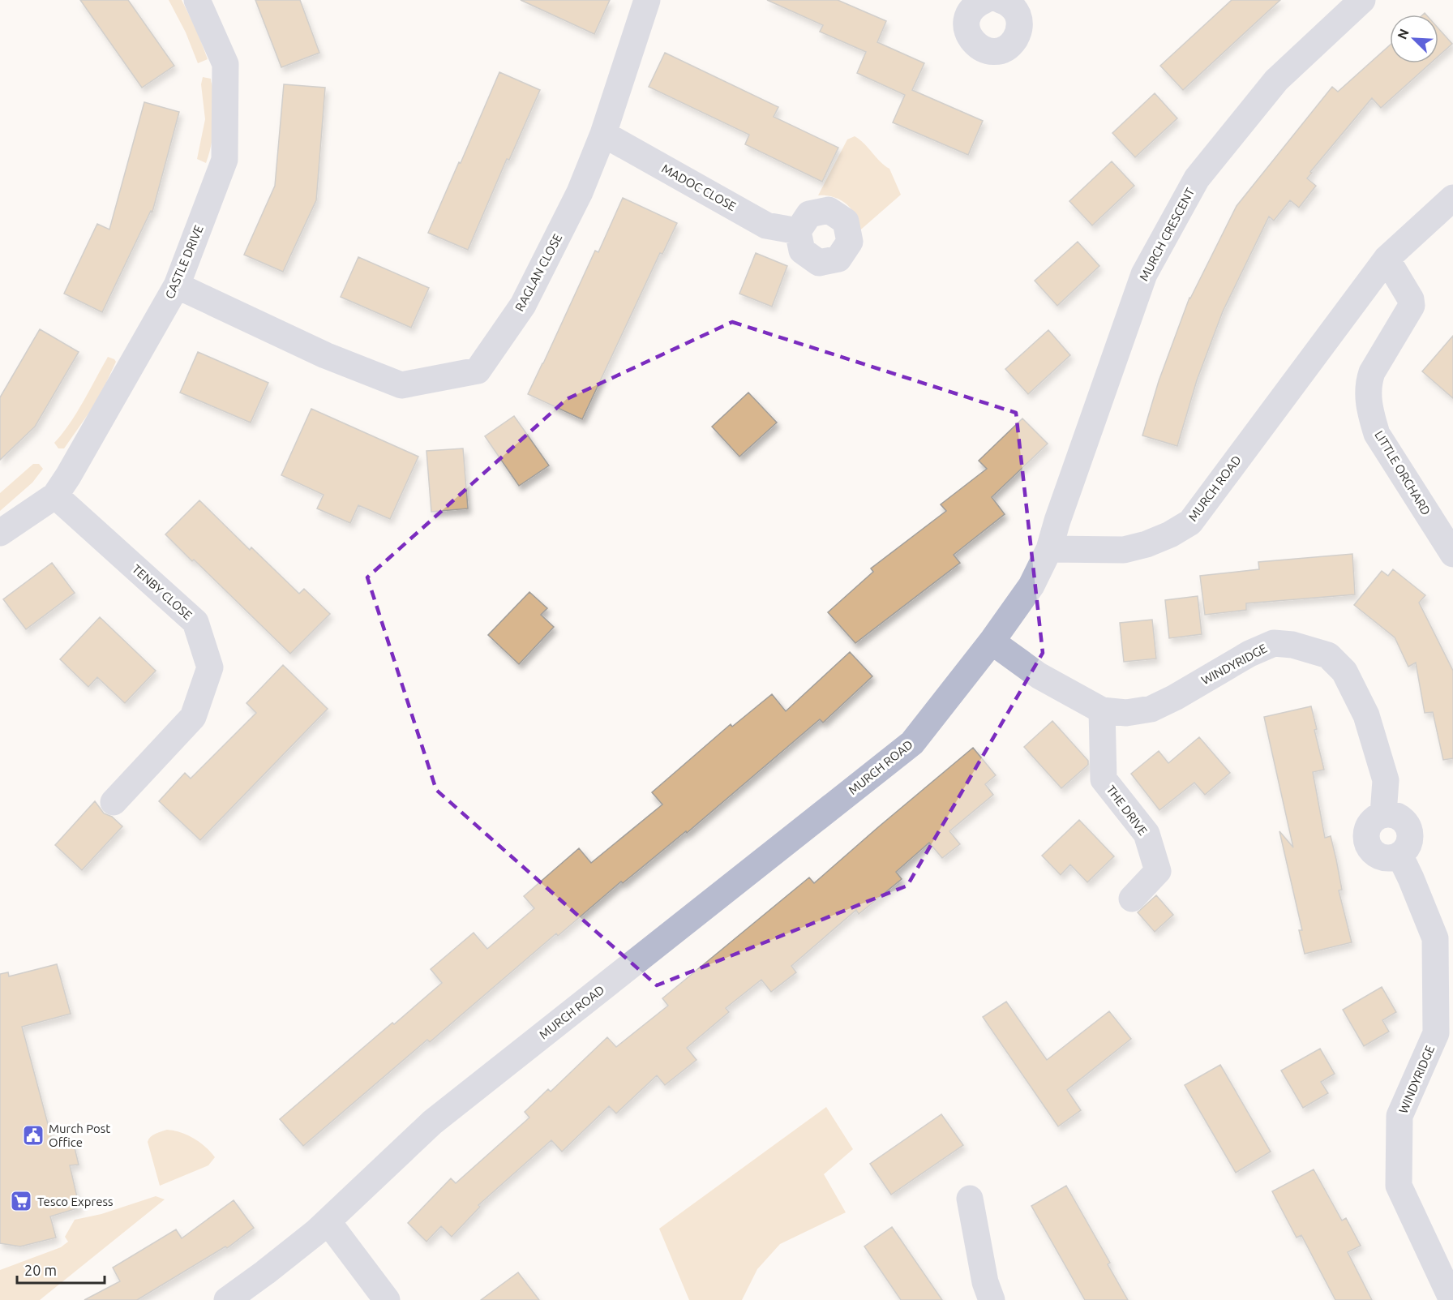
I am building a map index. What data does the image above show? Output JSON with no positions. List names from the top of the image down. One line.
{"streets":{"street":["MADOC CLOSE","MURCH CRESCENT","CASTLE DRIVE","RAGLAN CLOSE","LITTLE ORCHARD","MURCH ROAD","TENBY CLOSE","WINDYRIDGE","THE DRIVE"]},"crossings":[["MADOC CLOSE","RAGLAN CLOSE"],["MURCH CRESCENT","MURCH ROAD"],["CASTLE DRIVE","RAGLAN CLOSE"],["CASTLE DRIVE","TENBY CLOSE"],["LITTLE ORCHARD","MURCH ROAD"],["MURCH ROAD","WINDYRIDGE"],["WINDYRIDGE","THE DRIVE"]],"places":{"public building":["Murch Post Office"],"supermarket":["Tesco Express"]},"scale_bar":"20 m","north":"top left"}
